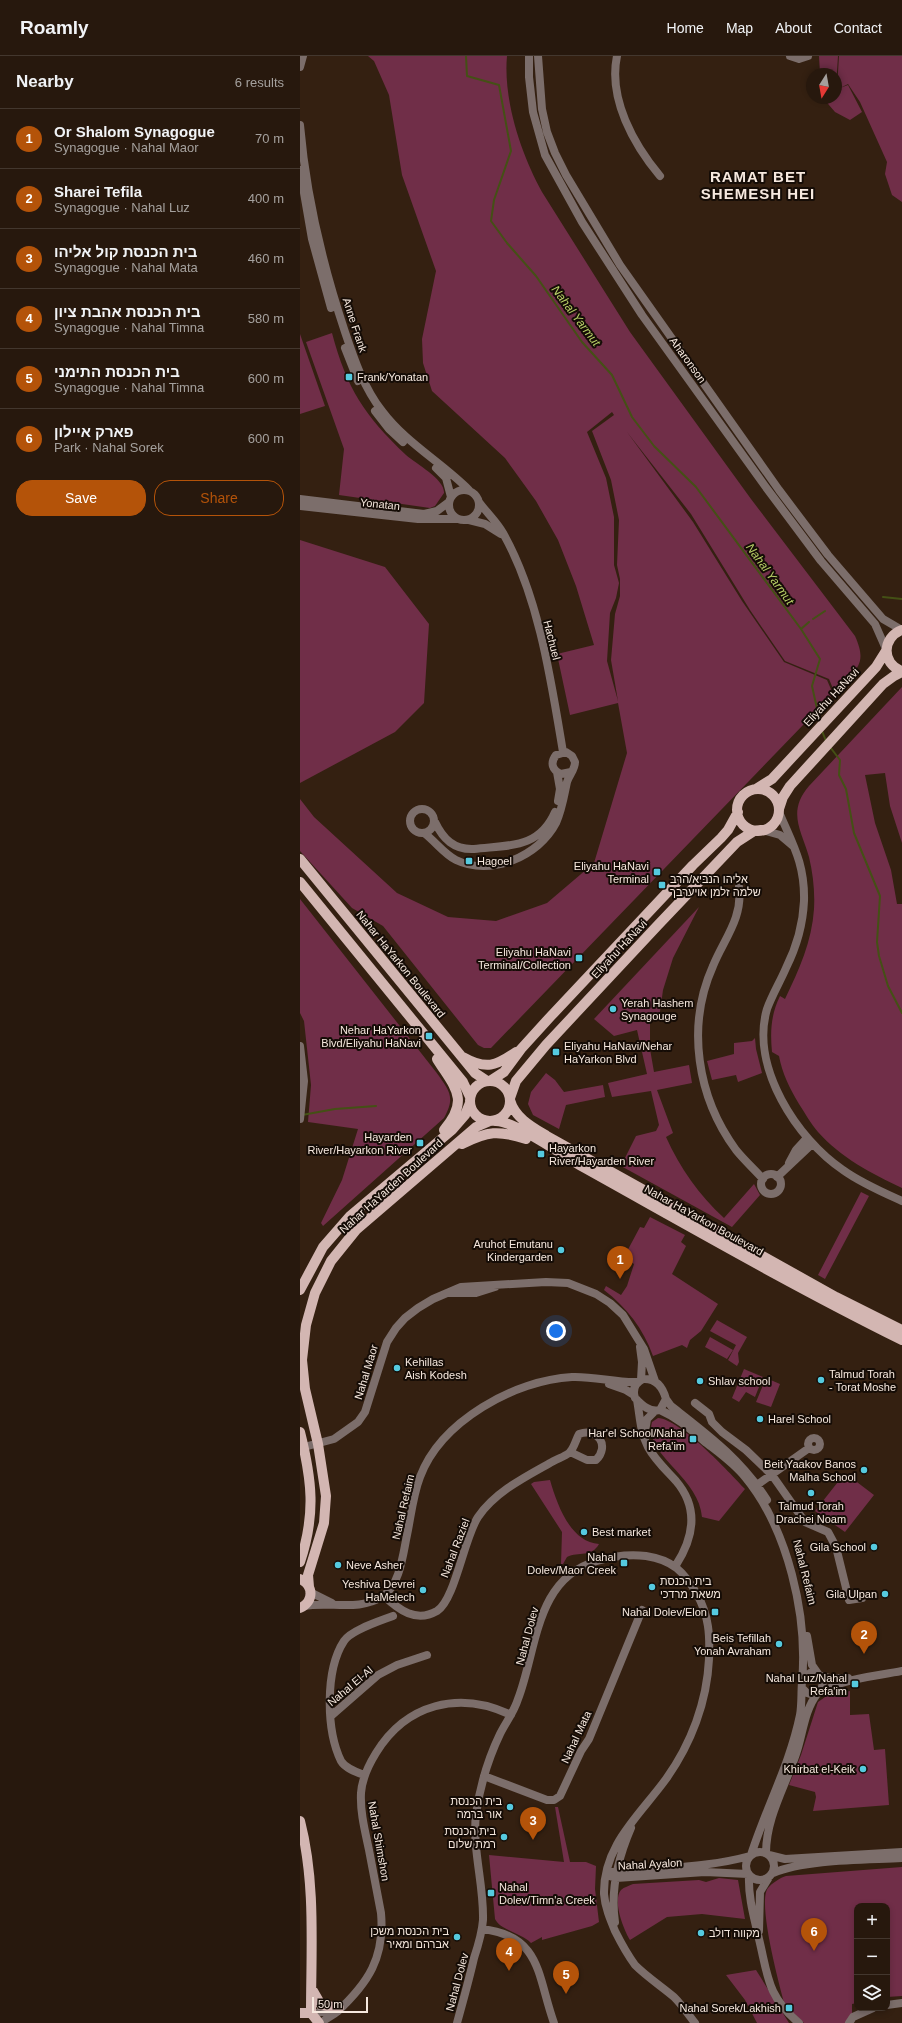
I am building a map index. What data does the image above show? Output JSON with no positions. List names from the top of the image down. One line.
{"streets":{"main road":["Eliyahu HaNavi","Nahar HaYarkon Boulevard","Nahar HaYarden Boulevard"],"street":["Anne Frank","Aharonson","Yonatan","Hachuel","Nahal Maor","Nahal Refaim","Nahal Raziel","Nahal Dolev","Nahal El-Al","Nahal Mata","Nahal Shimshon","Nahal Ayalon"]},"crossings":[["Anne Frank","Yonatan"],["Anne Frank","Hachuel"],["Aharonson","Eliyahu HaNavi"],["Yonatan","Hachuel"],["Eliyahu HaNavi","Nahar HaYarkon Boulevard"],["Eliyahu HaNavi","Nahar HaYarden Boulevard"],["Nahar HaYarkon Boulevard","Nahar HaYarden Boulevard"],["Nahar HaYarden Boulevard","Nahal Maor"],["Nahal Maor","Nahal Refaim"],["Nahal Refaim","Nahal Raziel"],["Nahal Refaim","Nahal Ayalon"],["Nahal Dolev","Nahal Mata"],["Nahal Dolev","Nahal Shimshon"]],"districts":["RAMAT BET SHEMESH HEI"],"water":["Nahal Yarmut"],"places":{"transit":["Frank/Yonatan","Hagoel","Eliyahu HaNavi Terminal","אליהו הנביא/הרב שלמה זלמן אויערבך","Eliyahu HaNavi Terminal/Collection","Nehar HaYarkon Blvd/Eliyahu HaNavi","Eliyahu HaNavi/Nehar HaYarkon Blvd","Hayarden River/Hayarkon River","Hayarkon River/Hayarden River","Har'el School/Nahal Refa'im","Nahal Dolev/Maor Creek","Nahal Dolev/Elon","Nahal Luz/Nahal Refa'im","Nahal Dolev/Timn'a Creek","Nahal Sorek/Lakhish"],"other":["Yerah Hashem Synagouge","Aruhot Emutanu Kindergarden","Kehillas Aish Kodesh","Talmud Torah - Torat Moshe","Shlav school","Harel School","Beit Yaakov Banos Malha School","Talmud Torah Drachei Noam","Best market","Gila School","Neve Asher","בית הכנסת משאת מרדכי","Yeshiva Devrei HaMelech","Gila Ulpan","Beis Tefillah Yonah Avraham","Khirbat el-Keik","בית הכנסת אור ברמה","בית הכנסת רמת שלום","מקווה דולב","בית הכנסת משכן אברהם ומאיר"]},"scale_bar":"50 m","north":"bottom","page":{"header":"Roamly","nav":["Home","Map","About","Contact"],"heading":["Nearby","6 results"],"list":[{"mark":"1","name":"Or Shalom Synagogue","note":"Synagogue · Nahal Maor","value":"70 m"},{"mark":"2","name":"Sharei Tefila","note":"Synagogue · Nahal Luz","value":"400 m"},{"mark":"3","name":"בית הכנסת קול אליהו","note":"Synagogue · Nahal Mata","value":"460 m"},{"mark":"4","name":"בית הכנסת אהבת ציון","note":"Synagogue · Nahal Timna","value":"580 m"},{"mark":"5","name":"בית הכנסת התימני","note":"Synagogue · Nahal Timna","value":"600 m"},{"mark":"6","name":"פארק איילון","note":"Park · Nahal Sorek","value":"600 m"}],"buttons":["Save","Share"],"pins":["1","2","3","6","4","5"],"map_buttons":["+","−"],"scale":"50 m"}}
